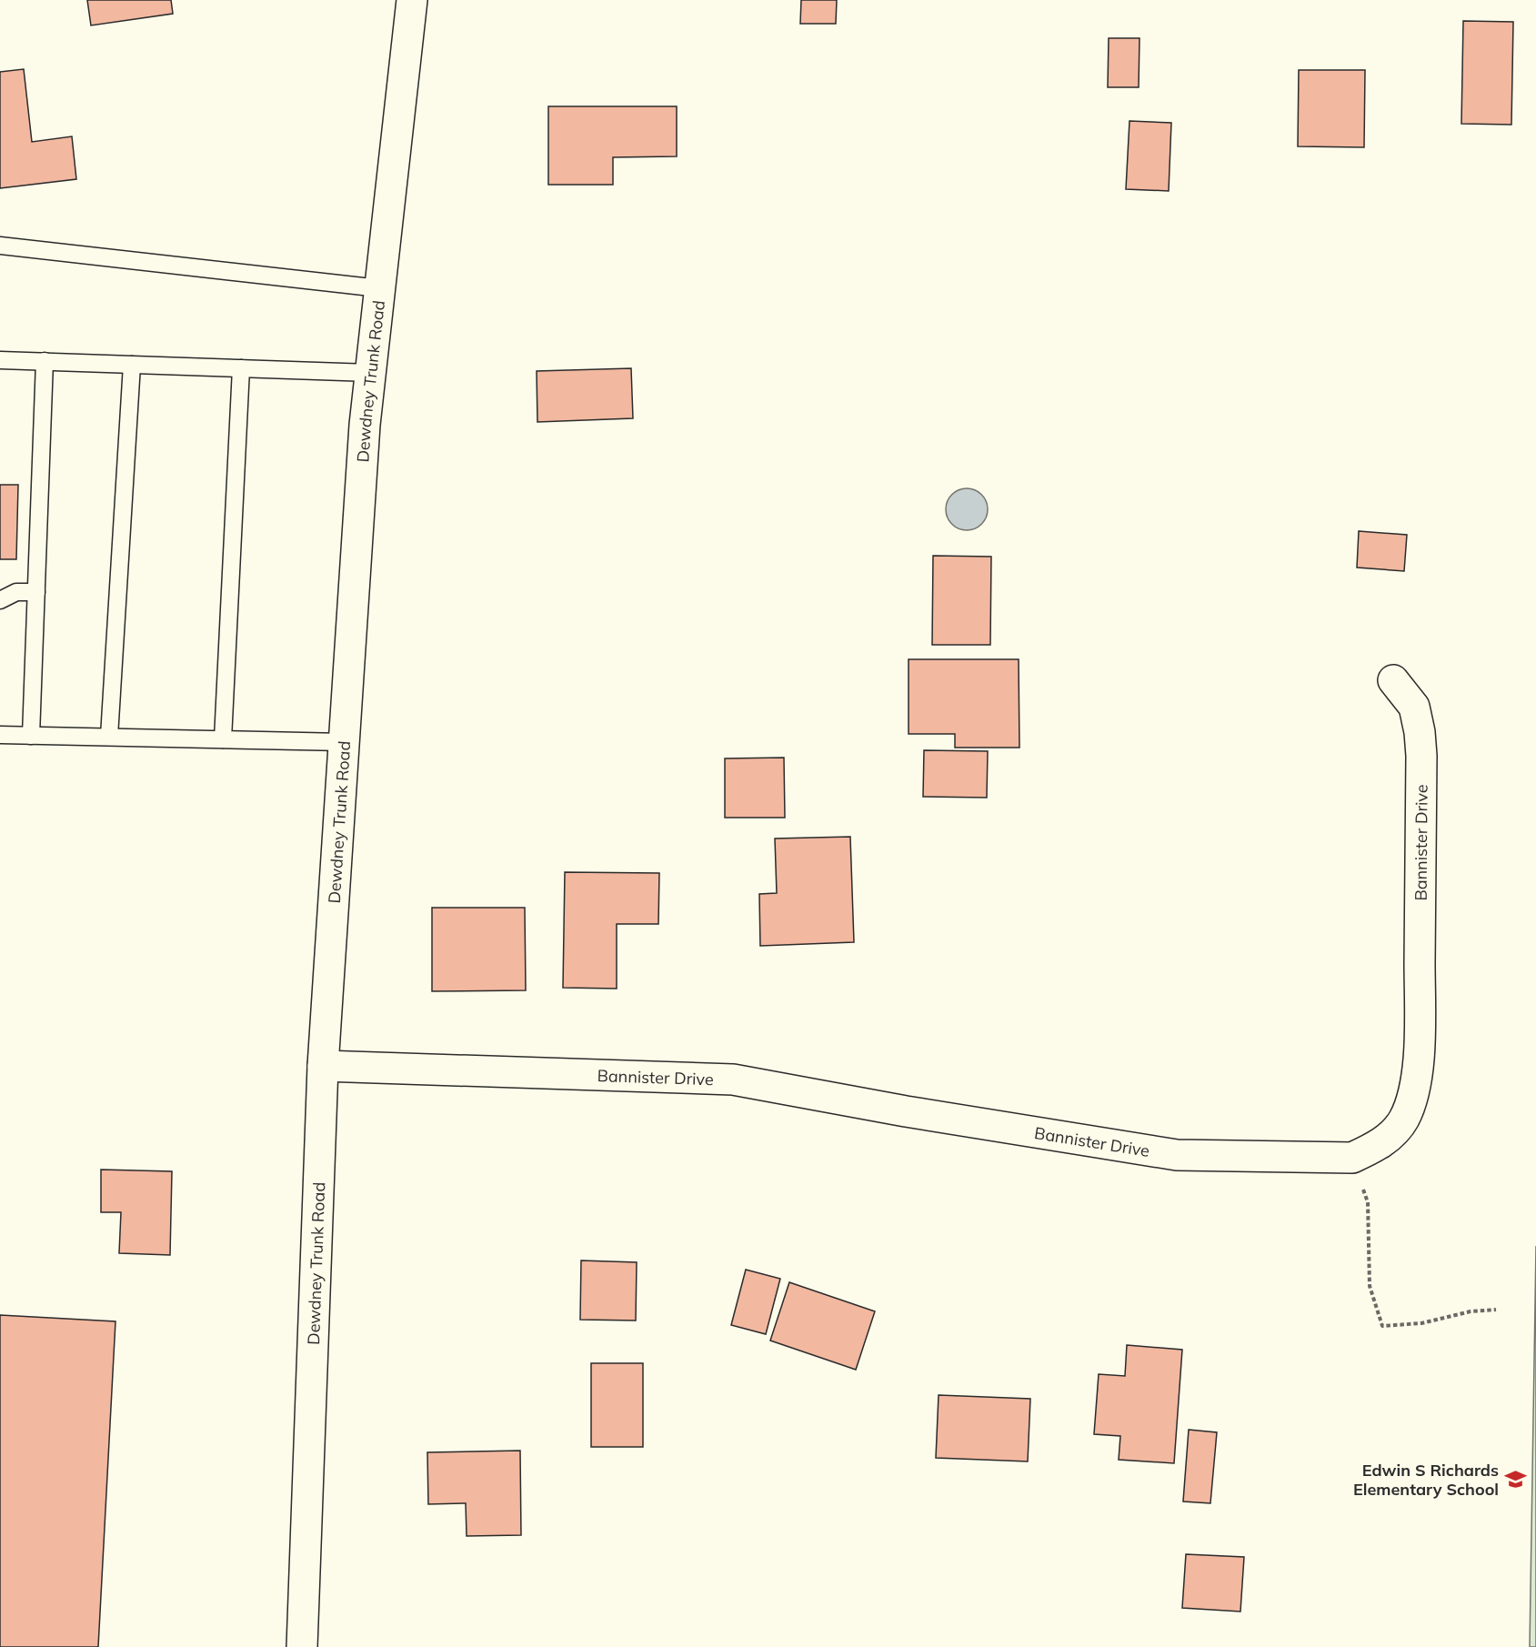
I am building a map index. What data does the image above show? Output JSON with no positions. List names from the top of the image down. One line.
{"streets":{"main road":["Dewdney Trunk Road","Bannister Drive"]},"crossings":[["Dewdney Trunk Road","Bannister Drive"]],"places":{"school or university":["Edwin S Richards Elementary School"]}}
